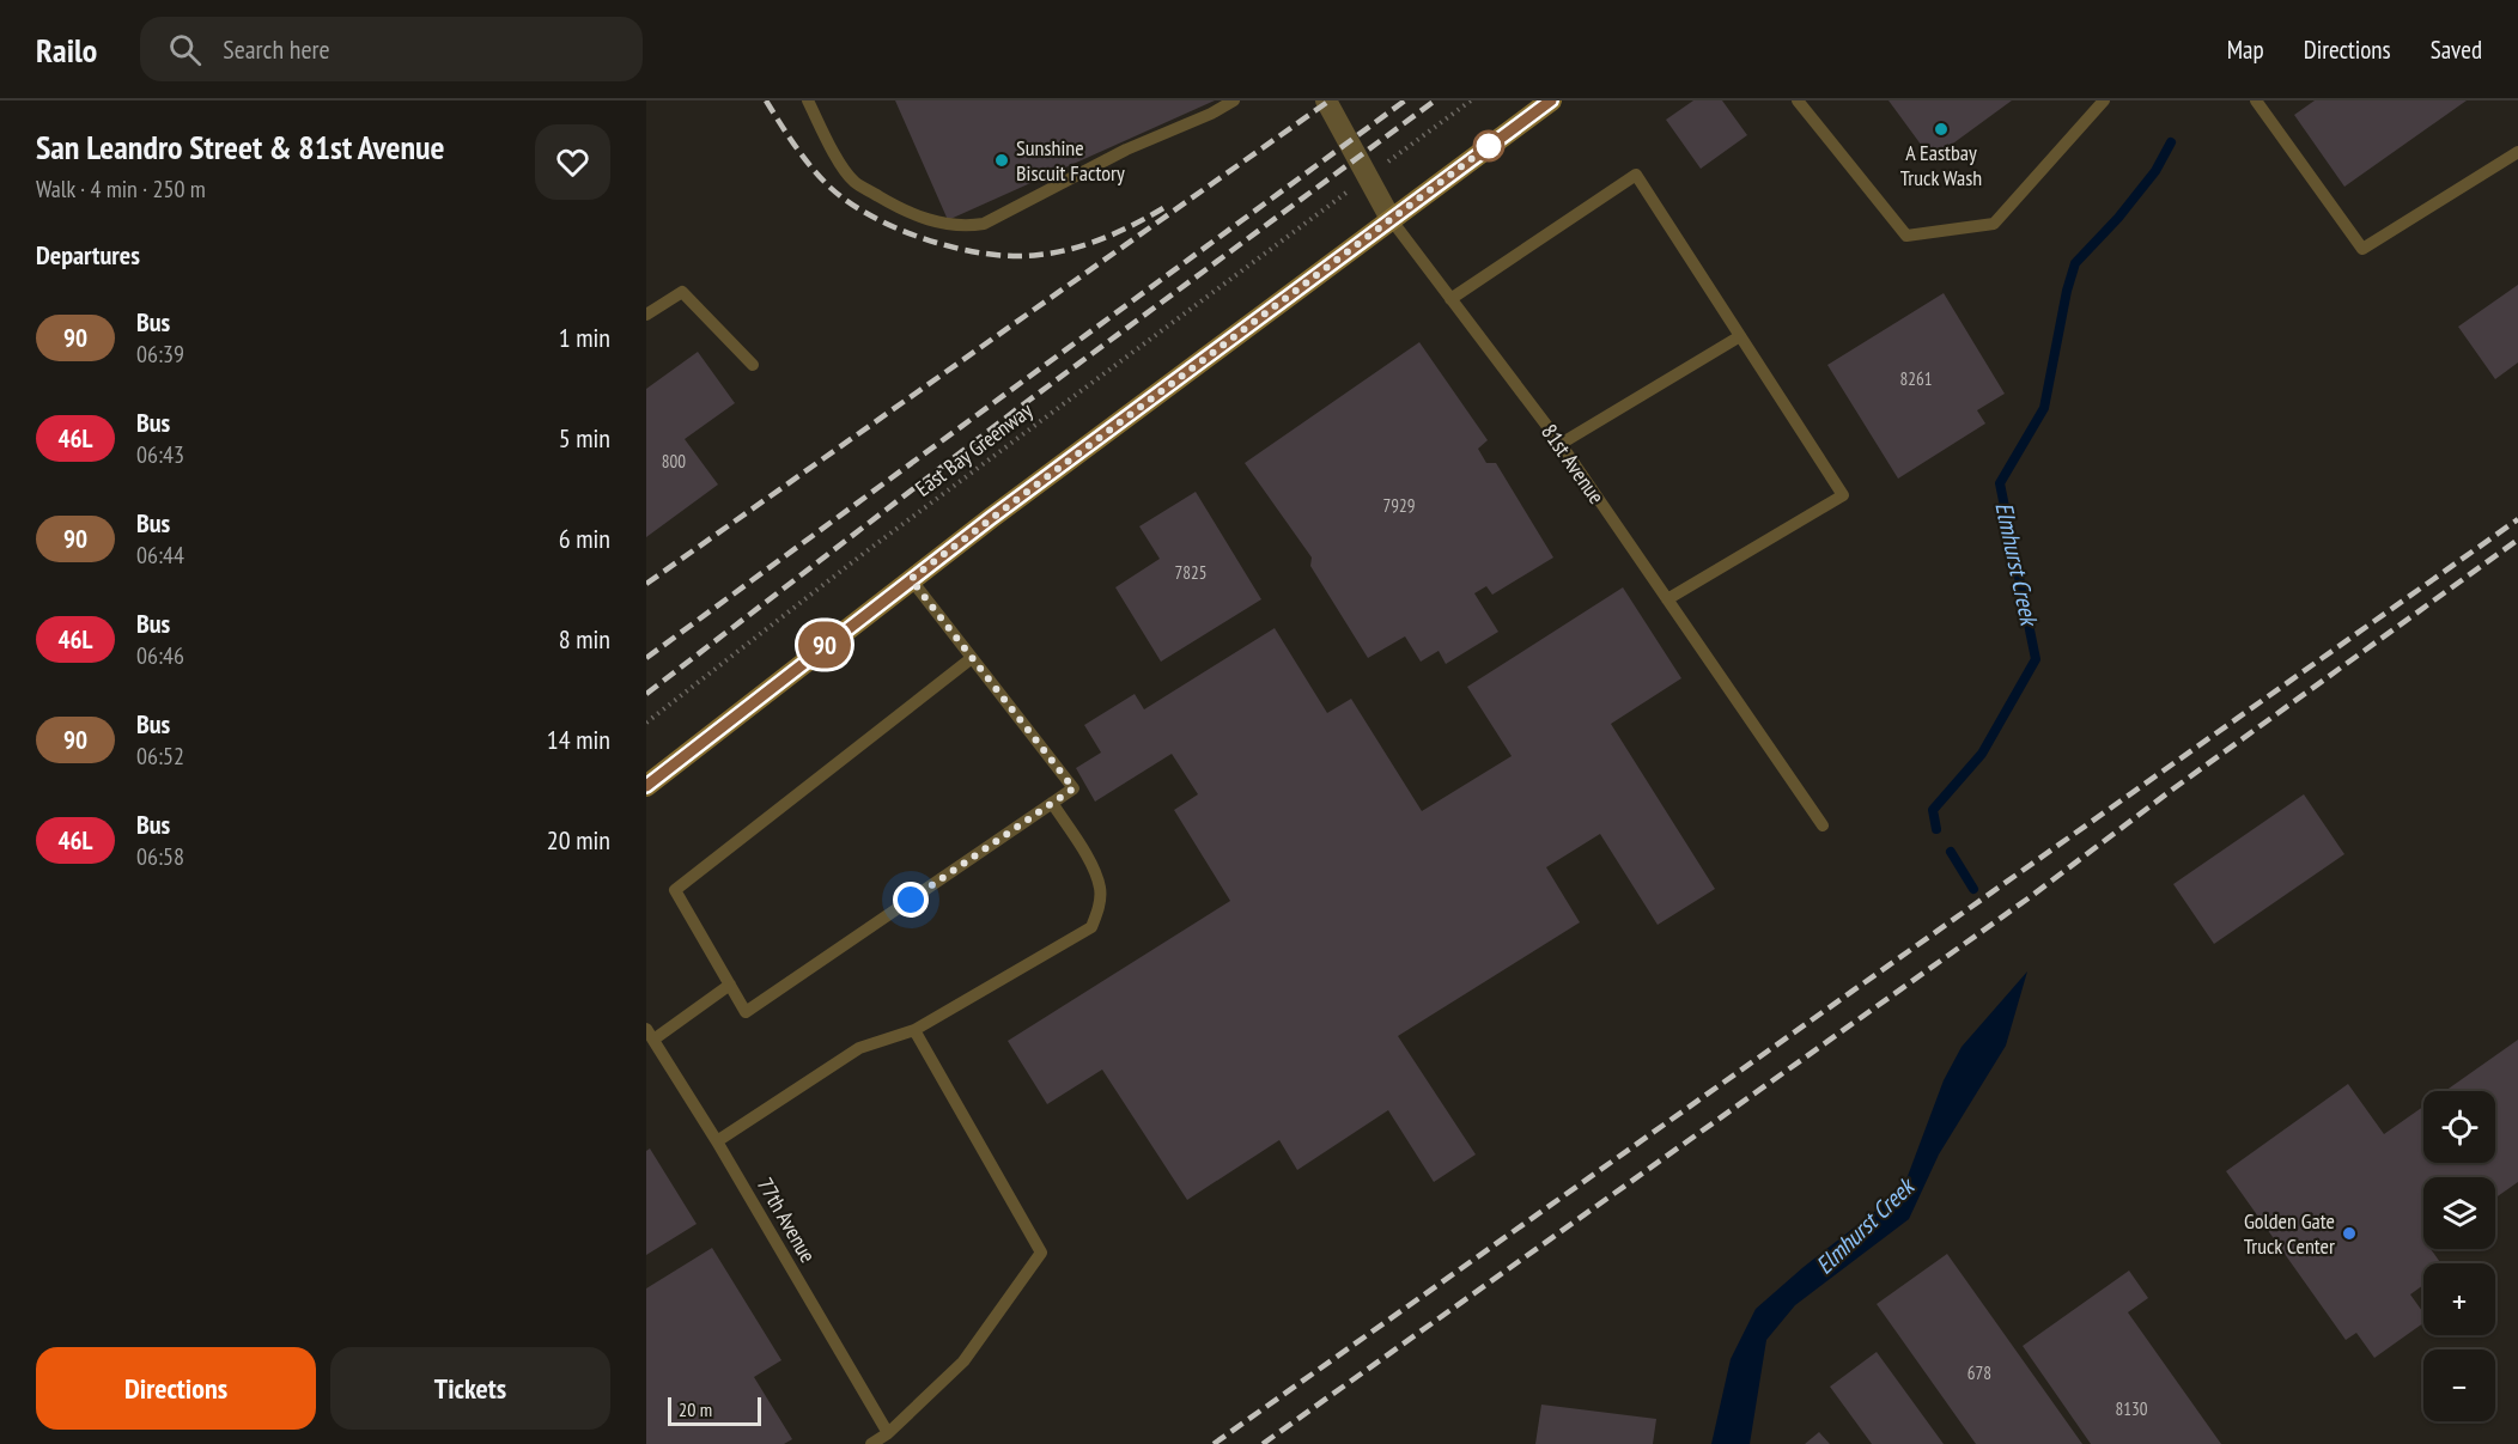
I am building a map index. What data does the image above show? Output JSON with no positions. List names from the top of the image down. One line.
{"streets":{"street":["81st Avenue"],"lane":["77th Avenue"],"path":["East Bay Greenway"]},"water":["Elmhurst Creek"],"places":["A Eastbay Truck Wash","Sunshine Biscuit Factory","Golden Gate Truck Center"],"lines":["bus line 90"],"house_numbers":["8261","800","7929","7825","678","8130"],"scale_bar":"20 m","page":{"header":"Railo","search":"Search here","nav":["Map","Directions","Saved"],"heading":[["San Leandro Street & 81st Avenue","Walk · 4 min · 250 m"],"Departures"],"on_map":"90","list":[{"mark":"90","name":"Bus","note":"06:39","value":"1 min"},{"mark":"46L","name":"Bus","note":"06:43","value":"5 min"},{"mark":"90","name":"Bus","note":"06:44","value":"6 min"},{"mark":"46L","name":"Bus","note":"06:46","value":"8 min"},{"mark":"90","name":"Bus","note":"06:52","value":"14 min"},{"mark":"46L","name":"Bus","note":"06:58","value":"20 min"}],"map_buttons":["+","−"],"buttons":["Directions","Tickets"],"scale":"20 m"}}
